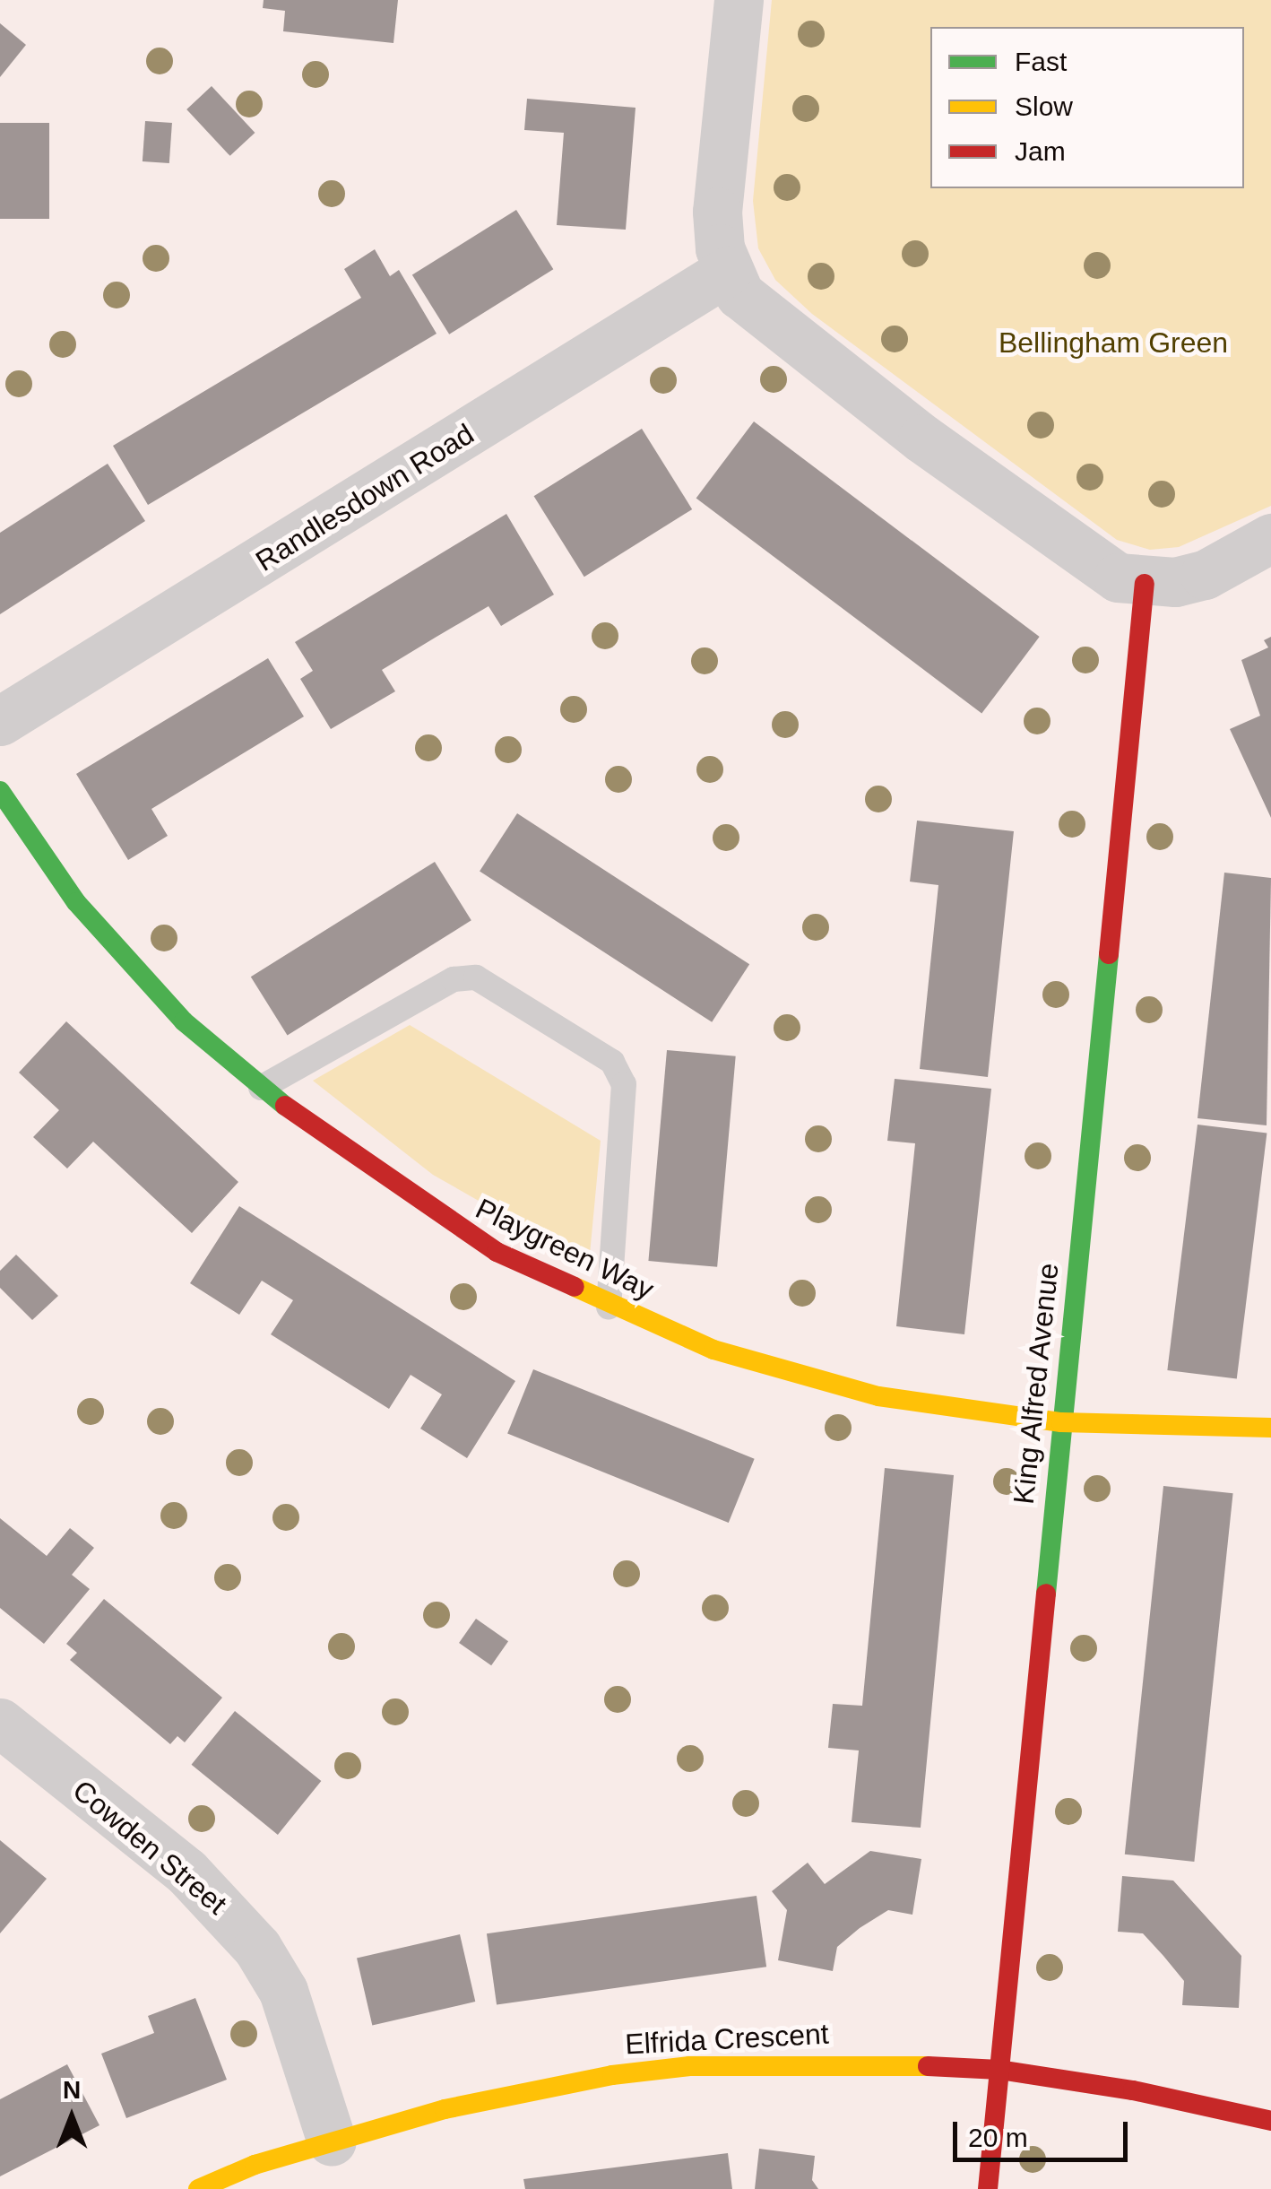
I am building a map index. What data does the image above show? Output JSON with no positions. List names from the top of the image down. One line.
{"streets":{"street":["Randlesdown Road","Playgreen Way","King Alfred Avenue","Cowden Street","Elfrida Crescent"]},"crossings":[["Playgreen Way","King Alfred Avenue"],["King Alfred Avenue","Elfrida Crescent"],["Cowden Street","Elfrida Crescent"]],"parks":["Bellingham Green"],"legend":["Fast","Slow","Jam"],"scale_bar":"20 m","north":"top"}
